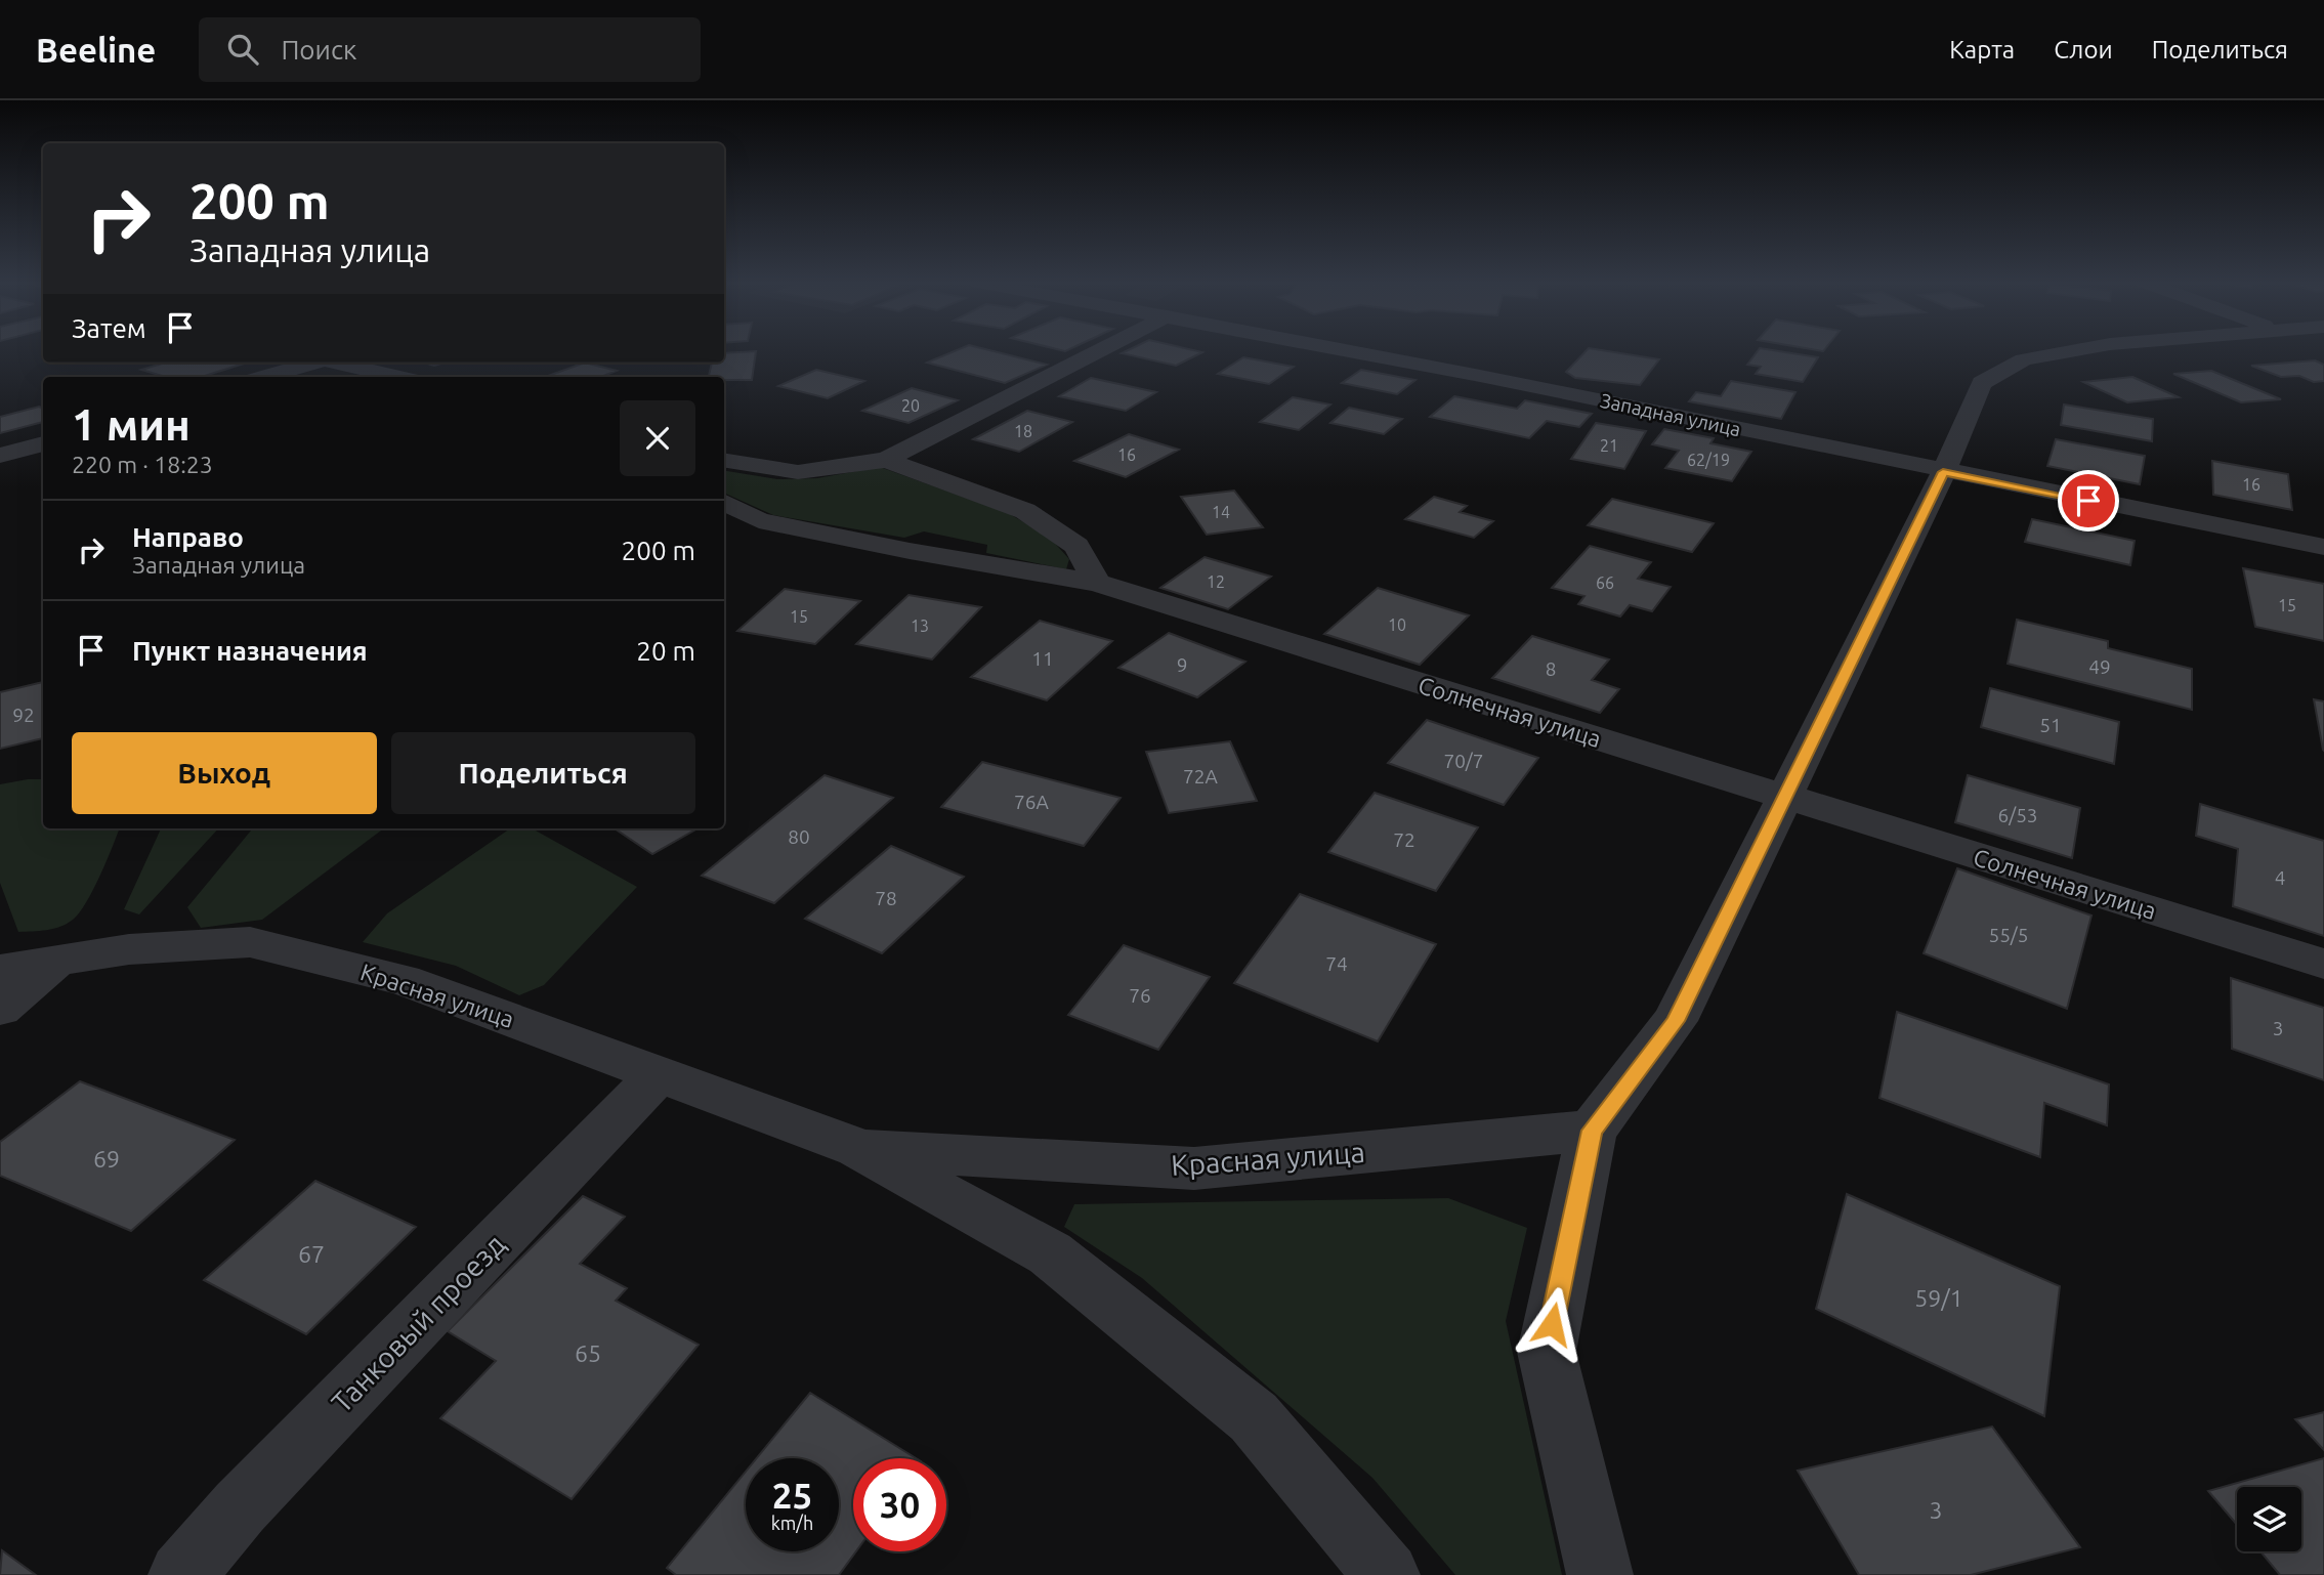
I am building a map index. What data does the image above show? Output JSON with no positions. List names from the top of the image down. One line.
{"streets":{"street":["Западная улица","Солнечная улица","Красная улица","Танковый проезд"]},"crossings":[["Красная улица","Танковый проезд"]],"house_numbers":["20","18","21","16","62/19","16","14","12","66","15","15","10","13","11","9","49","8","92","51","70/7","72А","76А","6/53","80","72","4","78","55/5","74","76","3","69","67","59/1","65","3"],"page":{"header":"Beeline","search":"Поиск","nav":["Карта","Слои","Поделиться"],"turn":["200 m","Западная улица"],"then":"Затем","heading":["1 мин","220 m · 18:23"],"list":[{"name":"Направо","note":"Западная улица","value":"200 m"},{"name":"Пункт назначения","value":"20 m"}],"buttons":["Выход","Поделиться"],"speed":"25 km/h","limit":"30"}}
